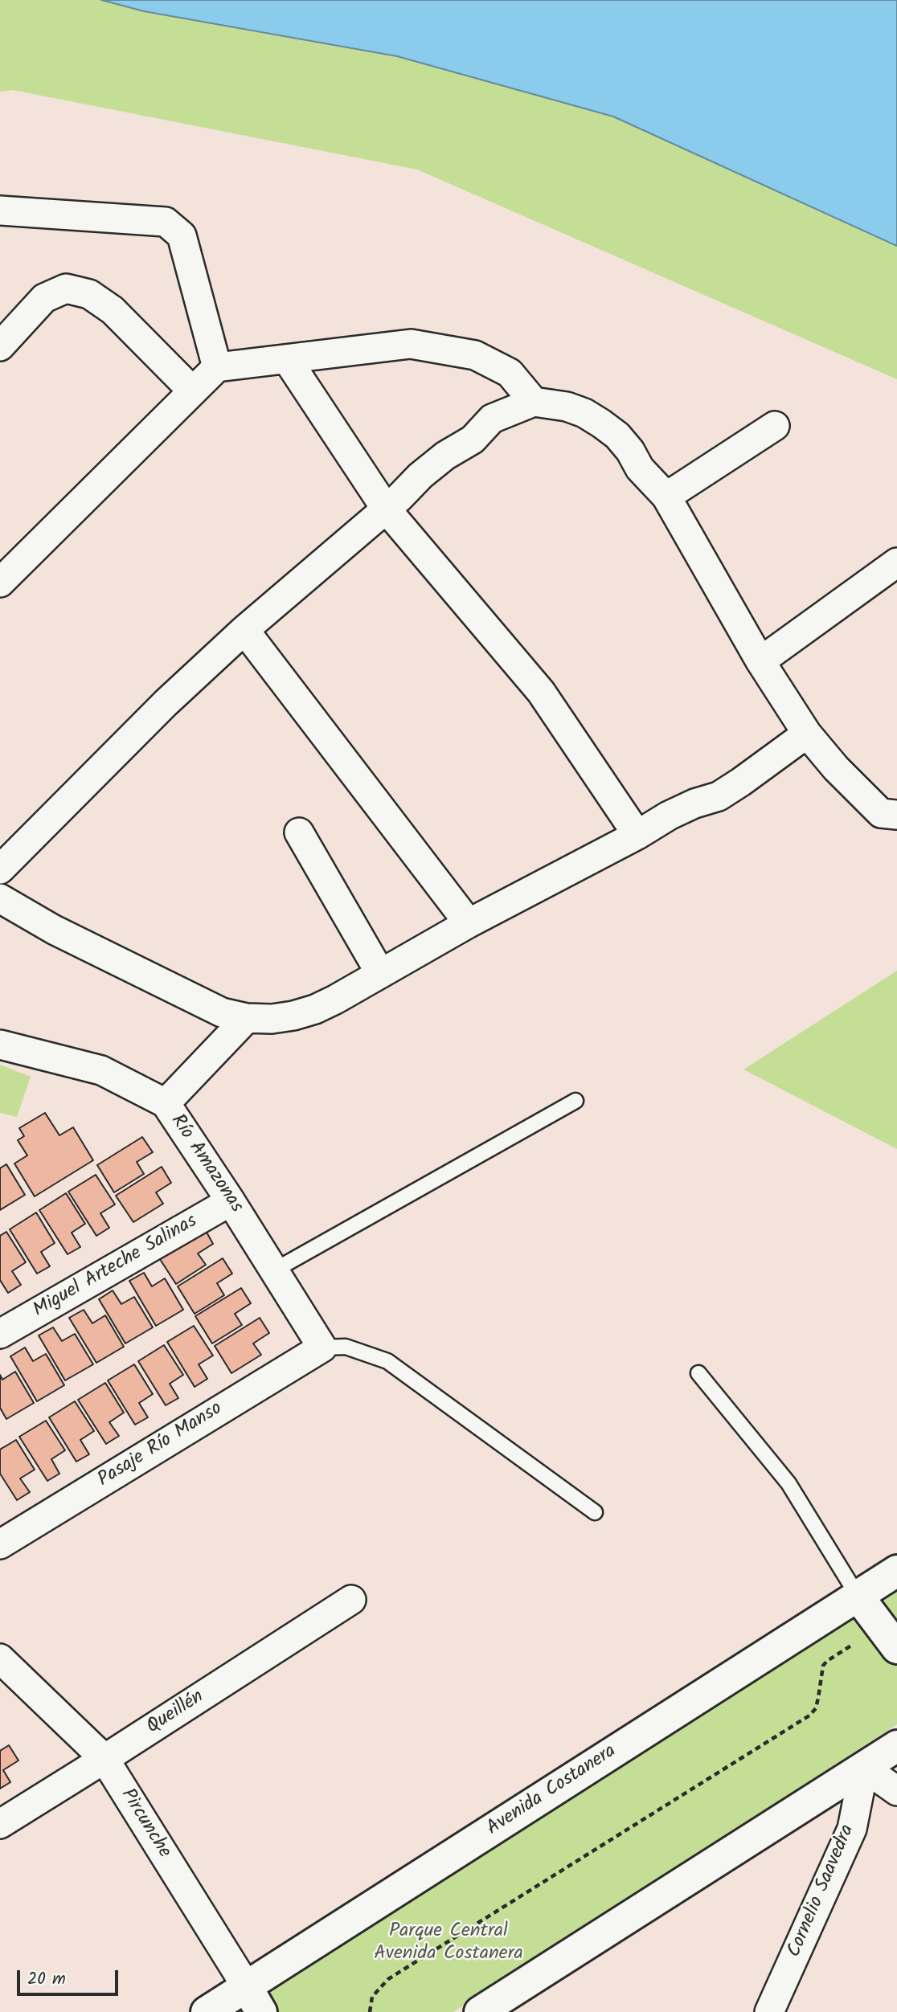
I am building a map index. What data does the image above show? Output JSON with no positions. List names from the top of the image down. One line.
{"streets":{"main road":["Avenida Costanera"],"street":["Río Amazonas","Miguel Arteche Salinas","Pasaje Río Manso","Queillén","Pircunche","Cornelio Saavedra"]},"crossings":[["Río Amazonas","Miguel Arteche Salinas"],["Río Amazonas","Pasaje Río Manso"],["Queillén","Pircunche"],["Avenida Costanera","Pircunche"]],"parks":["Parque Central Avenida Costanera"],"scale_bar":"20 m"}
